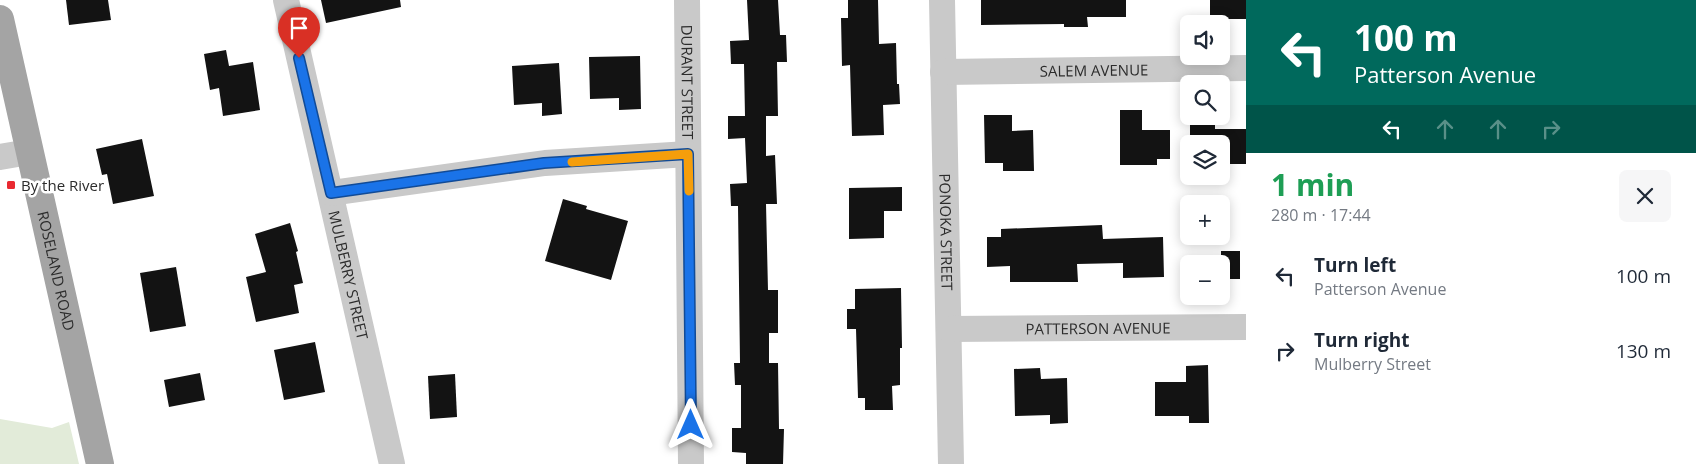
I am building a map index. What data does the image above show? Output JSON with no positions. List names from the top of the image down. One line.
{"streets":{"main road":["ROSELAND ROAD"],"street":["SALEM AVENUE","DURANT STREET","PONOKA STREET","MULBERRY STREET","PATTERSON AVENUE"]},"crossings":[["SALEM AVENUE","PONOKA STREET"],["PONOKA STREET","PATTERSON AVENUE"]],"places":{"transit":["By the River"]},"page":{"turn":["100 m","Patterson Avenue"],"map_buttons":["+","−"],"heading":["1 min","280 m · 17:44"],"list":[{"name":"Turn left","note":"Patterson Avenue","value":"100 m"},{"name":"Turn right","note":"Mulberry Street","value":"130 m"}]}}
